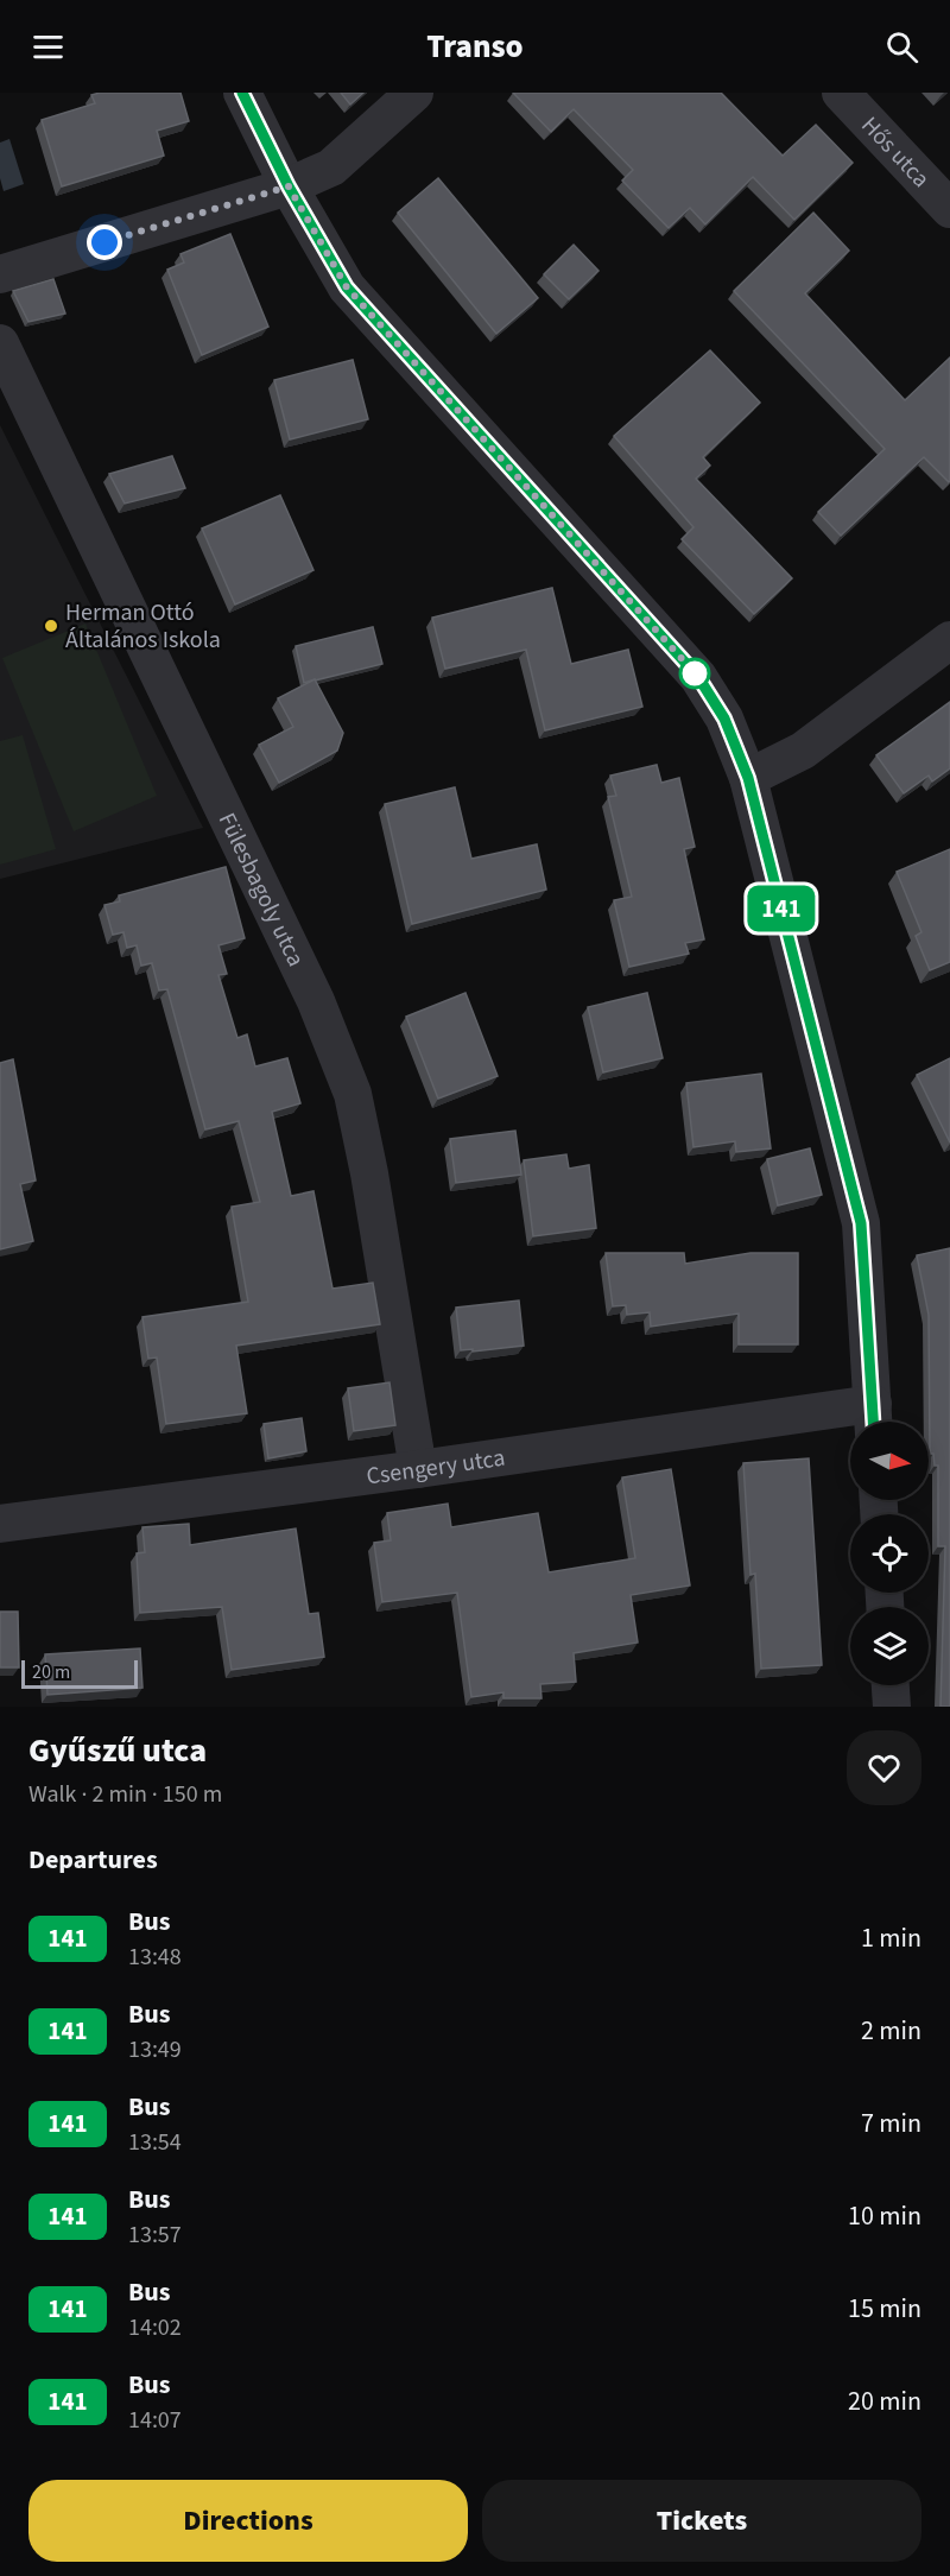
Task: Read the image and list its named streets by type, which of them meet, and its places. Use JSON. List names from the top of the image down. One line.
{"streets":{"street":["Hős utca","Fülesbagoly utca","Csengery utca"]},"crossings":[["Fülesbagoly utca","Csengery utca"]],"places":["Herman Ottó Általános Iskola"],"lines":["bus line 141"],"scale_bar":"20 m","north":"right","page":{"header":"Transo","on_map":"141","scale":"20 m","heading":[["Gyűszű utca","Walk · 2 min · 150 m"],"Departures"],"list":[{"mark":"141","name":"Bus","note":"13:48","value":"1 min"},{"mark":"141","name":"Bus","note":"13:49","value":"2 min"},{"mark":"141","name":"Bus","note":"13:54","value":"7 min"},{"mark":"141","name":"Bus","note":"13:57","value":"10 min"},{"mark":"141","name":"Bus","note":"14:02","value":"15 min"},{"mark":"141","name":"Bus","note":"14:07","value":"20 min"}],"buttons":["Directions","Tickets"]}}
